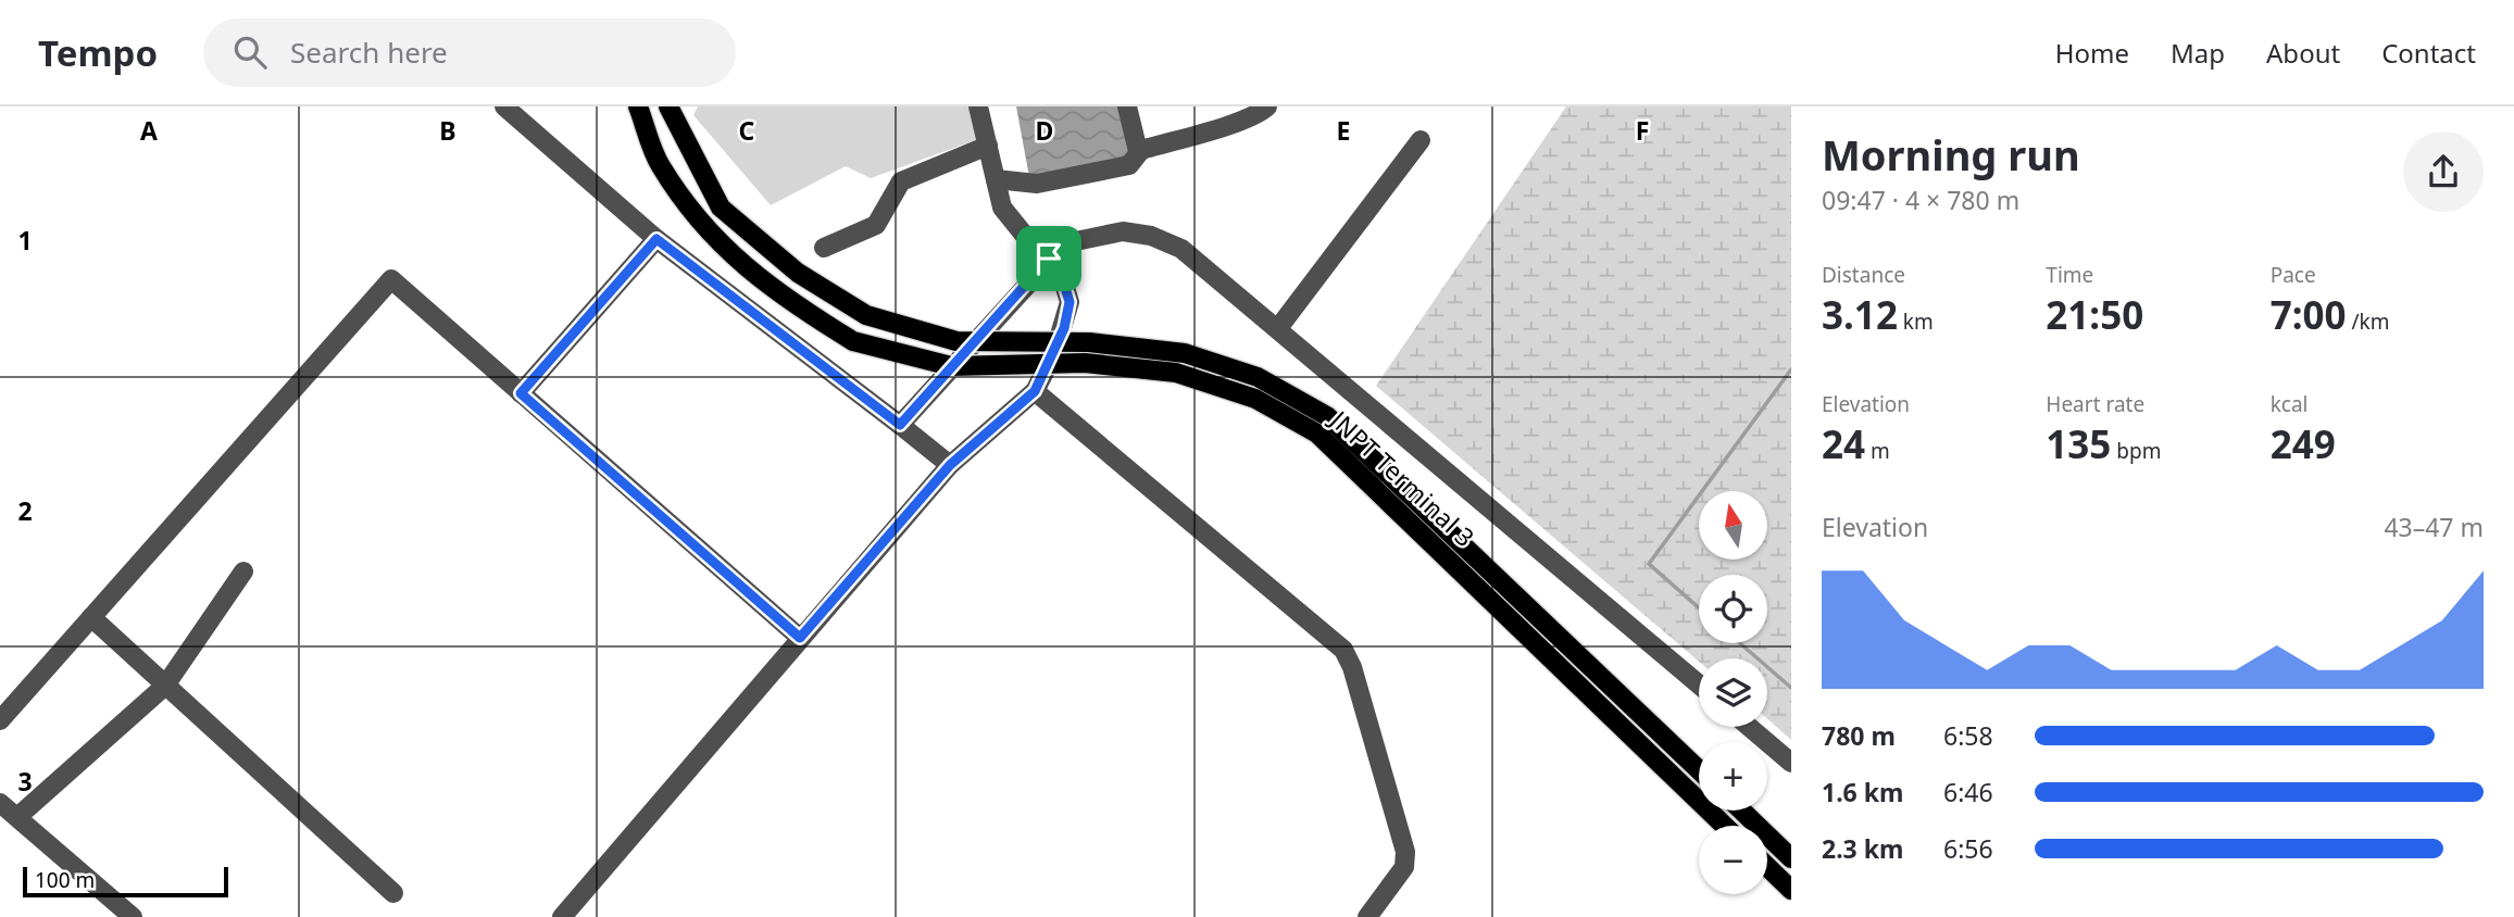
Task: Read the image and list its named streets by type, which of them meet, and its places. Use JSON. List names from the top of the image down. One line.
{"streets":{"main road":["JNPT Terminal 3"]},"scale_bar":"100 m","north":"top","page":{"header":"Tempo","search":"Search here","nav":["Home","Map","About","Contact"],"heading":["Morning run","09:47 · 4 × 780 m"],"stats":[["Distance","3.12 km"],["Time","21:50"],["Pace","7:00 /km"],["Elevation","24 m"],["Heart rate","135 bpm"],["kcal","249"]],"map_buttons":["+","−"],"chart":["Elevation","43–47 m"],"list":[{"name":"780 m","note":"6:58"},{"name":"1.6 km","note":"6:46"},{"name":"2.3 km","note":"6:56"}],"scale":"100 m"},"grid":{"columns":["A","B","C","D","E","F"],"rows":["1","2","3"]}}
